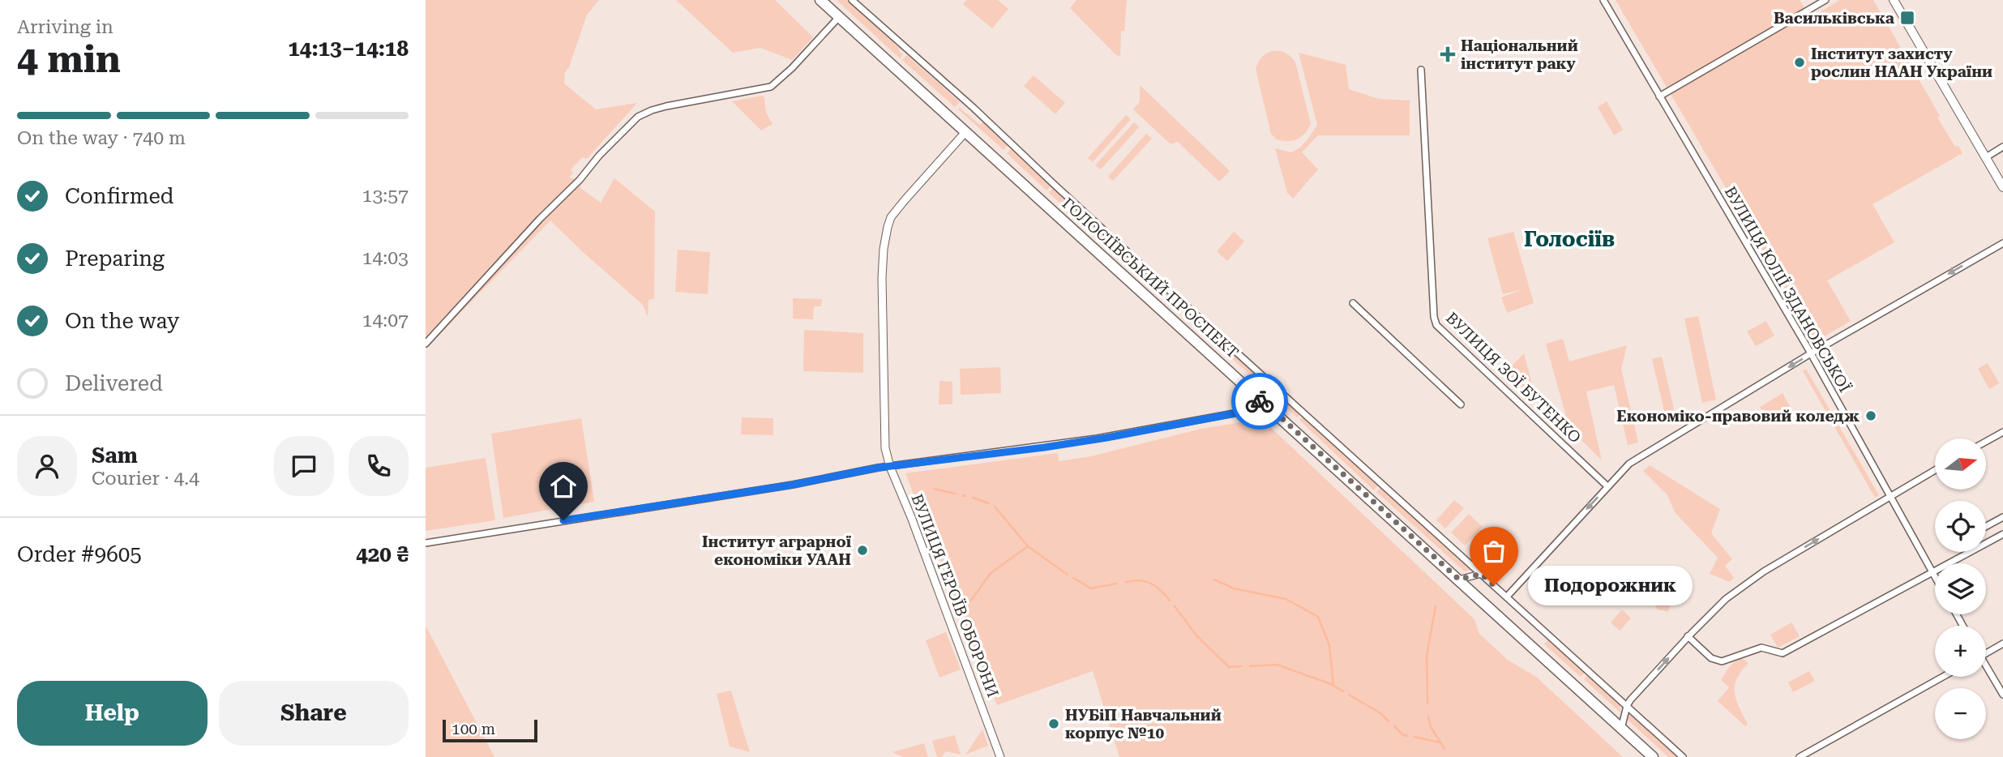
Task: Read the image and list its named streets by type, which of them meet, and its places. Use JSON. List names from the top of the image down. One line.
{"streets":{"highway":["ГОЛОСІЇВСЬКИЙ ПРОСПЕКТ"],"street":["ВУЛИЦЯ ЮЛІЇ ЗДАНОВСЬКОЇ","ВУЛИЦЯ ЗОЇ БУТЕНКО","ВУЛИЦЯ ГЕРОЇВ ОБОРОНИ"]},"crossings":[["ГОЛОСІЇВСЬКИЙ ПРОСПЕКТ","ВУЛИЦЯ ГЕРОЇВ ОБОРОНИ"]],"districts":["Голосіїв"],"places":{"transit":["Васильківська"],"health":["Національний інститут раку"],"other":["Інститут захисту рослин НААН України","Економіко-правовий коледж","Інститут аграрної економіки УААН","Подорожник","НУБіП Навчальний корпус №10"]},"scale_bar":"100 m","north":"right","page":{"heading":["4 min","Arriving in","14:13–14:18"],"panel":["Sam","Courier · 4.4","Order #9605","420 ₴"],"bar":"On the way · 740 m","list":[["Confirmed","13:57"],["Preparing","14:03"],["On the way","14:07"],"Delivered"],"map_buttons":["+","−"],"bubble":"Подорожник","buttons":["Help","Share"],"scale":"100 m"}}
